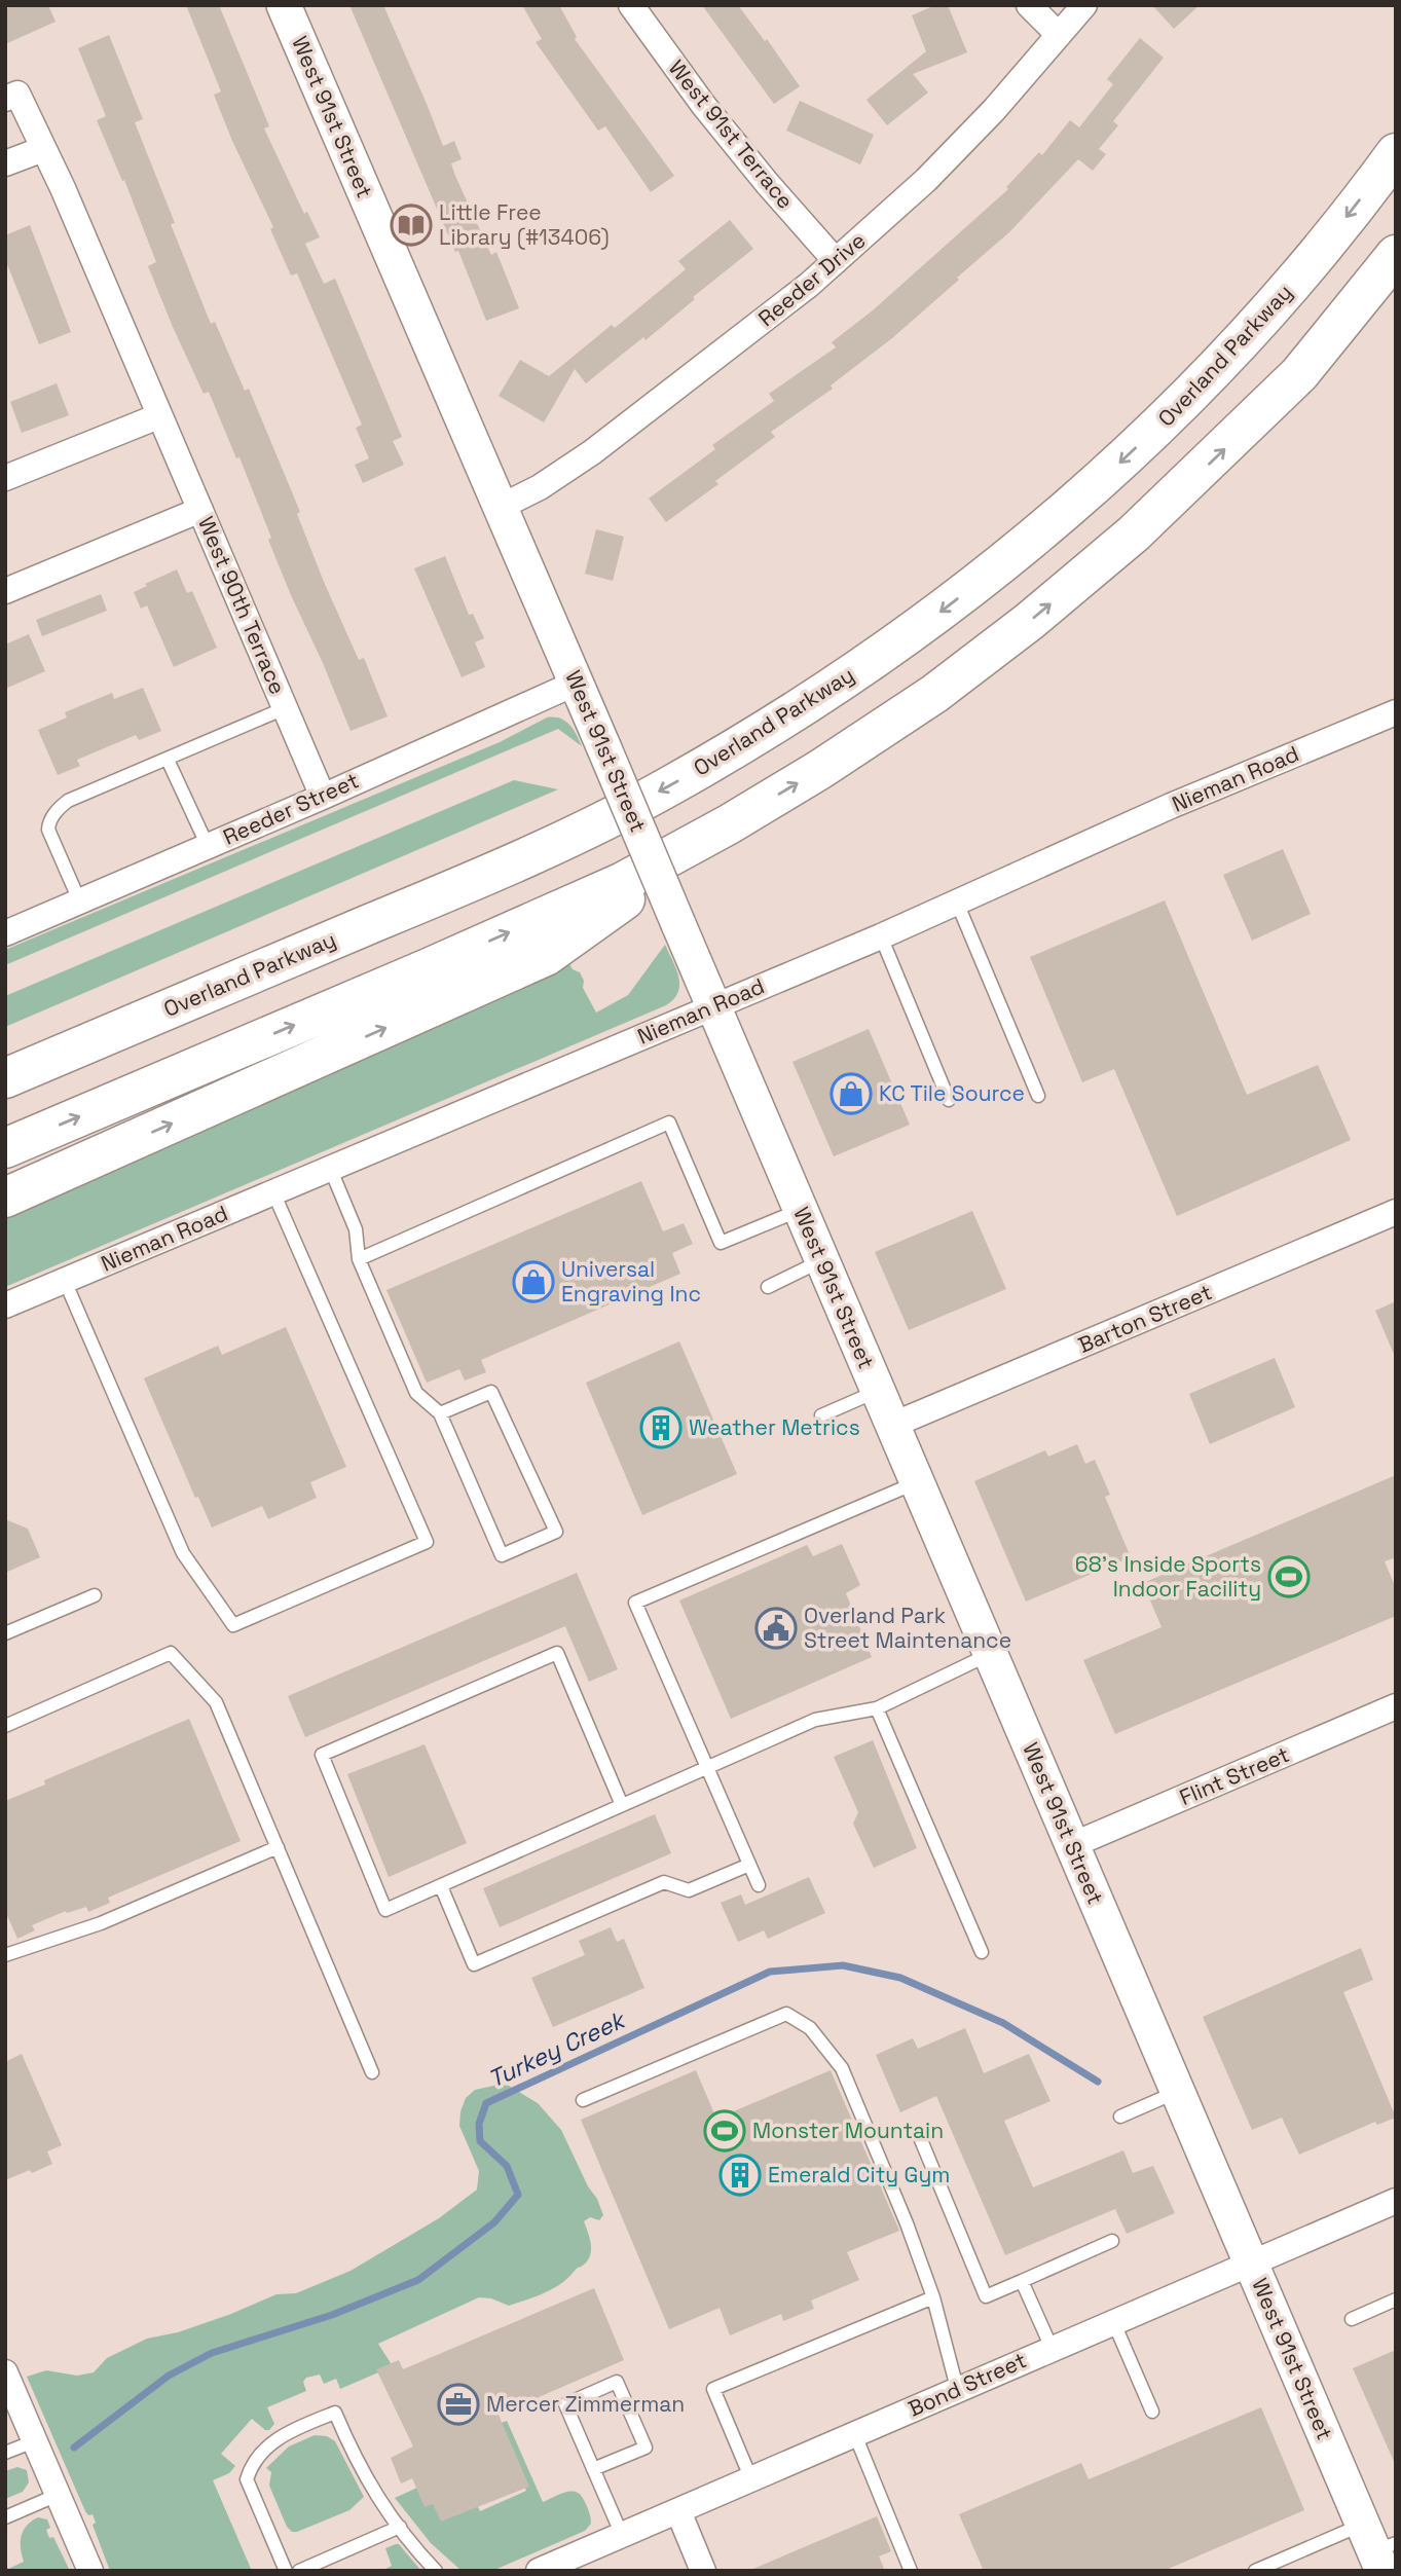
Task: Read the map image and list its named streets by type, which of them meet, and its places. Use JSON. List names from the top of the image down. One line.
{"streets":{"highway":["Overland Parkway"],"street":["West 91st Street","West 91st Terrace","Reeder Drive","West 90th Terrace","Nieman Road","Reeder Street","Barton Street","Flint Street","Bond Street"]},"crossings":[["West 91st Street","Reeder Drive"],["West 91st Street","Nieman Road"],["West 91st Street","Reeder Street"],["West 91st Street","Barton Street"],["West 91st Street","Flint Street"],["West 91st Street","Bond Street"],["West 91st Terrace","Reeder Drive"],["West 90th Terrace","Reeder Street"]],"water":["Turkey Creek"],"places":{"library":["Little Free Library (#13406)"],"shop":["KC Tile Source","Universal Engraving Inc"],"building":["Weather Metrics","Emerald City Gym"],"sports":["68's Inside Sports Indoor Facility","Monster Mountain"],"public building":["Overland Park Street Maintenance"],"office":["Mercer Zimmerman"]}}
